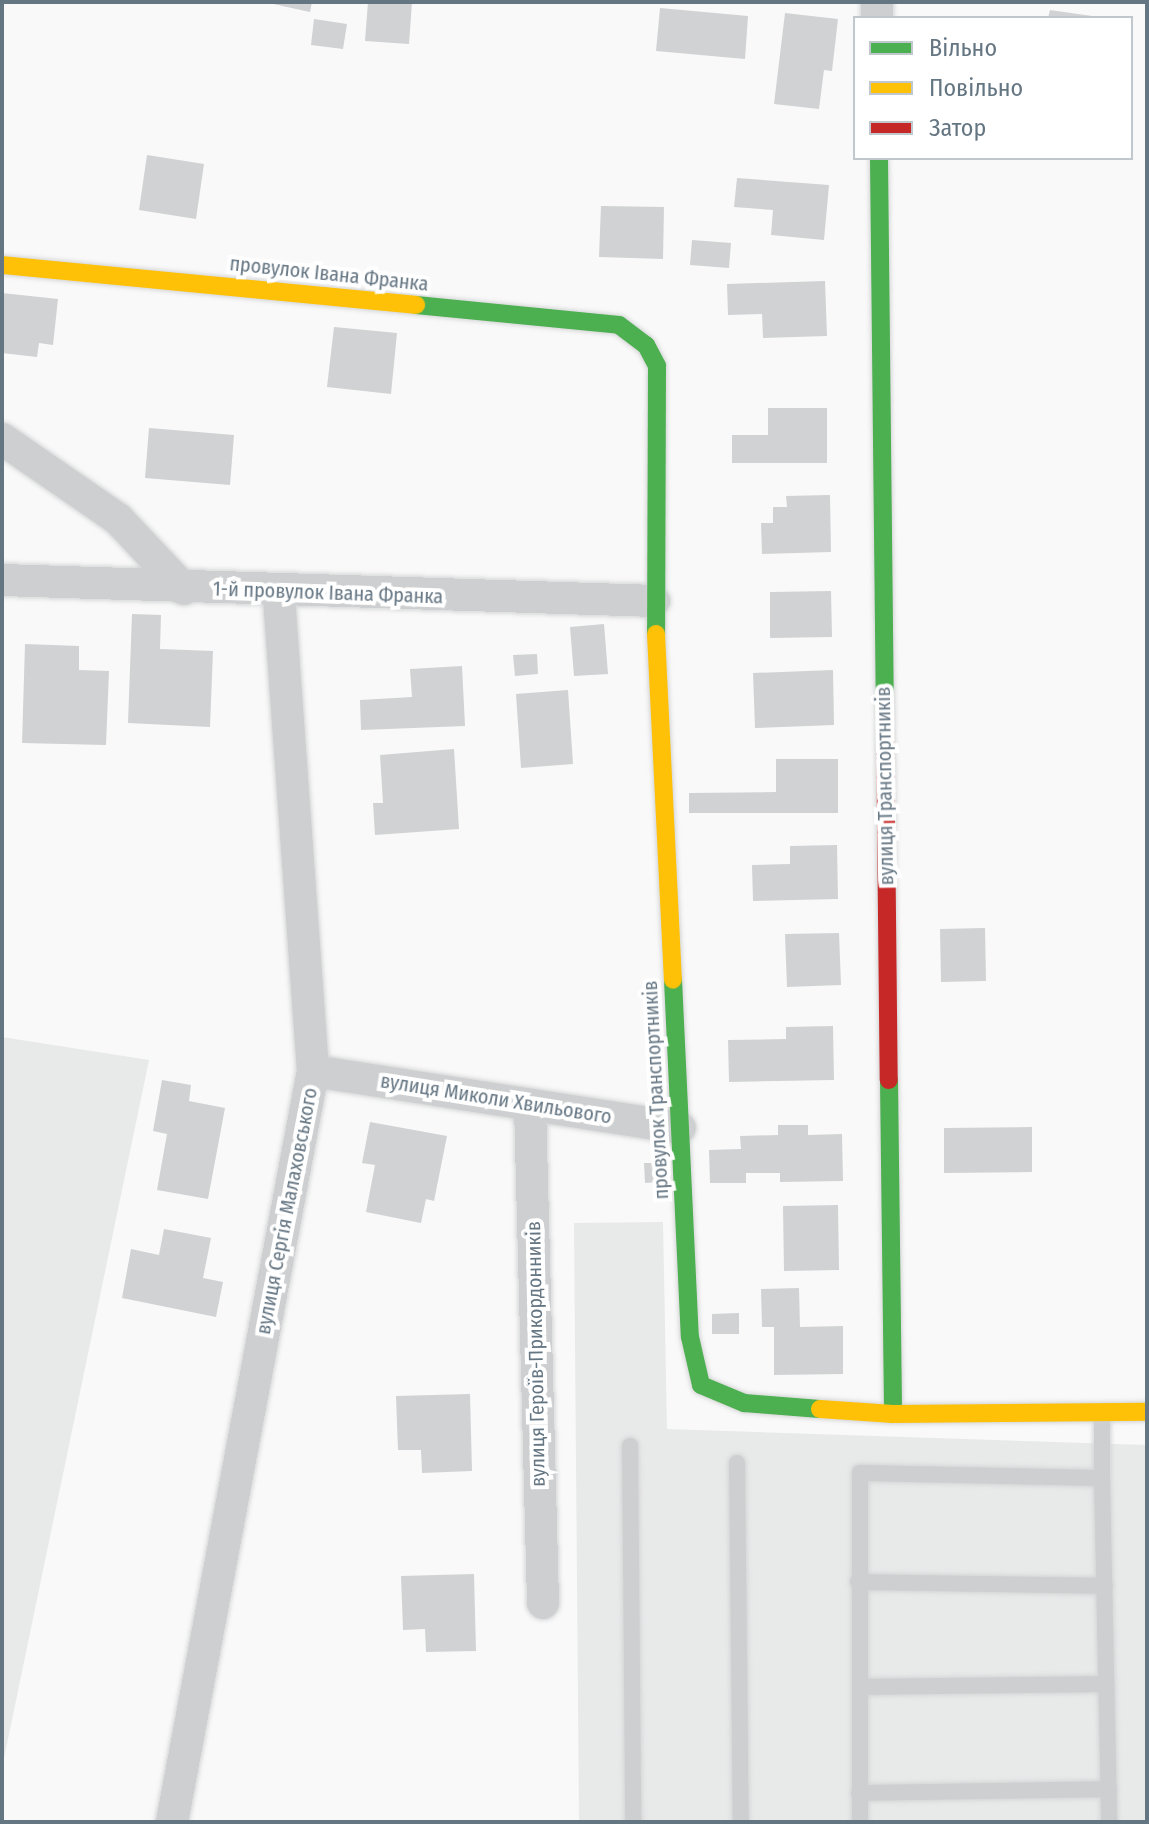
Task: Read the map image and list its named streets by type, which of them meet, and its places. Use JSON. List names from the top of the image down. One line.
{"streets":{"street":["провулок Івана Франка","1-й провулок Івана Франка","вулиця Транспортників","провулок Транспортників","вулиця Миколи Хвильового","вулиця Сергія Малаховського","вулиця Героїв-Прикордонників"]},"crossings":[["провулок Івана Франка","провулок Транспортників"],["1-й провулок Івана Франка","провулок Транспортників"],["1-й провулок Івана Франка","вулиця Сергія Малаховського"],["вулиця Транспортників","провулок Транспортників"],["провулок Транспортників","вулиця Миколи Хвильового"],["вулиця Миколи Хвильового","вулиця Сергія Малаховського"],["вулиця Миколи Хвильового","вулиця Героїв-Прикордонників"]],"legend":["Вільно","Повільно","Затор"]}
